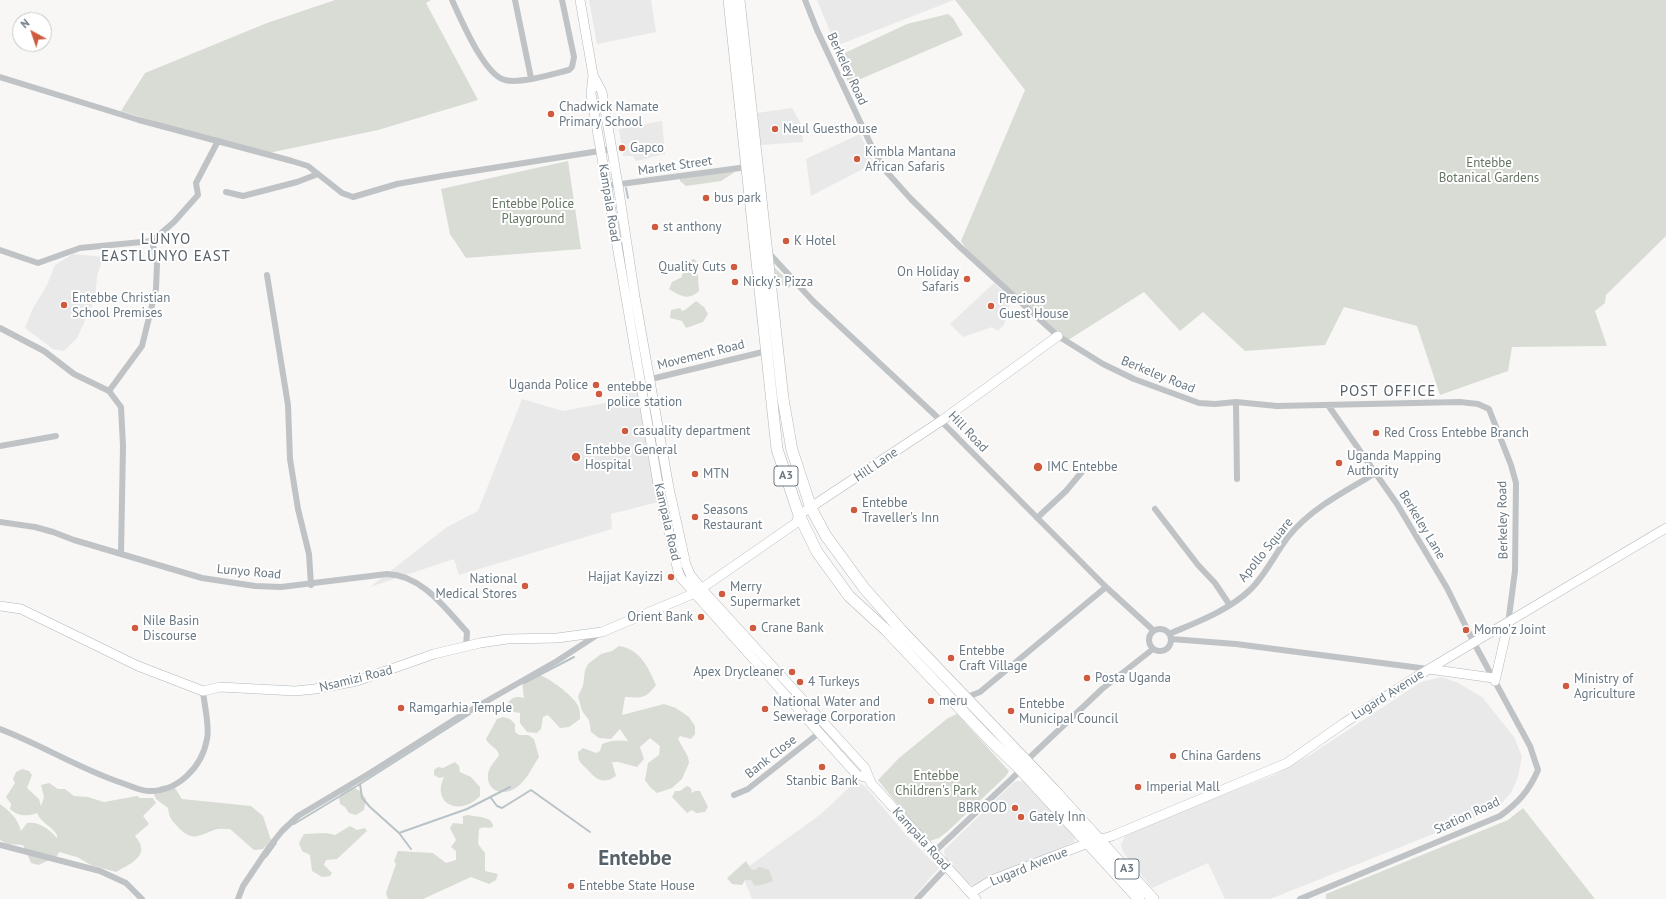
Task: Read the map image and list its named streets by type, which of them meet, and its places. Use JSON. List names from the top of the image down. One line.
{"streets":{"highway":["A3"],"street":["Berkeley Road","Market Street","Kampala Road","Movement Road","Hill Road","Hill Lane","Berkeley Lane","Apollo Square","Lunyo Road","Nsamizi Road","Lugard Avenue","Bank Close","Station Road"]},"crossings":[["Berkeley Road","Hill Lane"],["Berkeley Road","Berkeley Lane"],["Berkeley Road","Lugard Avenue"],["Market Street","Kampala Road"],["Market Street","A3"],["Kampala Road","Movement Road"],["Kampala Road","Hill Lane"],["Kampala Road","Nsamizi Road"],["Kampala Road","Lugard Avenue"],["Kampala Road","Bank Close"],["Movement Road","A3"],["Hill Road","Hill Lane"],["Hill Road","A3"],["Hill Road","Apollo Square"],["Hill Lane","A3"],["Hill Lane","Nsamizi Road"],["A3","Lugard Avenue"],["Berkeley Lane","Apollo Square"],["Berkeley Lane","Lugard Avenue"],["Berkeley Lane","Station Road"],["Lunyo Road","Nsamizi Road"],["Lugard Avenue","Station Road"]],"districts":["LUNYO EASTLUNYO EAST","POST OFFICE","Entebbe"],"parks":["Entebbe Botanical Gardens","Entebbe Police Playground","Entebbe Children's Park"],"places":["Chadwick Namate Primary School","Neul Guesthouse","Gapco","Kimbla Mantana African Safaris","bus park","st anthony","K Hotel","Quality Cuts","On Holiday Safaris","Nicky's Pizza","Entebbe Christian School Premises","Precious Guest House","Uganda Police","entebbe police station","casuality department","Red Cross Entebbe Branch","Entebbe General Hospital","Uganda Mapping Authority","IMC Entebbe","MTN","Entebbe Traveller's Inn","Seasons Restaurant","Hajjat Kayizzi","National Medical Stores","Merry Supermarket","Orient Bank","Nile Basin Discourse","Crane Bank","Momo'z Joint","Entebbe Craft Village","Apex Drycleaner","Posta Uganda","4 Turkeys","Ministry of Agriculture","meru","Ramgarhia Temple","National Water and Sewerage Corporation","Entebbe Municipal Council","China Gardens","Stanbic Bank","Imperial Mall","BBROOD","Gately Inn","Entebbe State House"],"north":"top left"}
